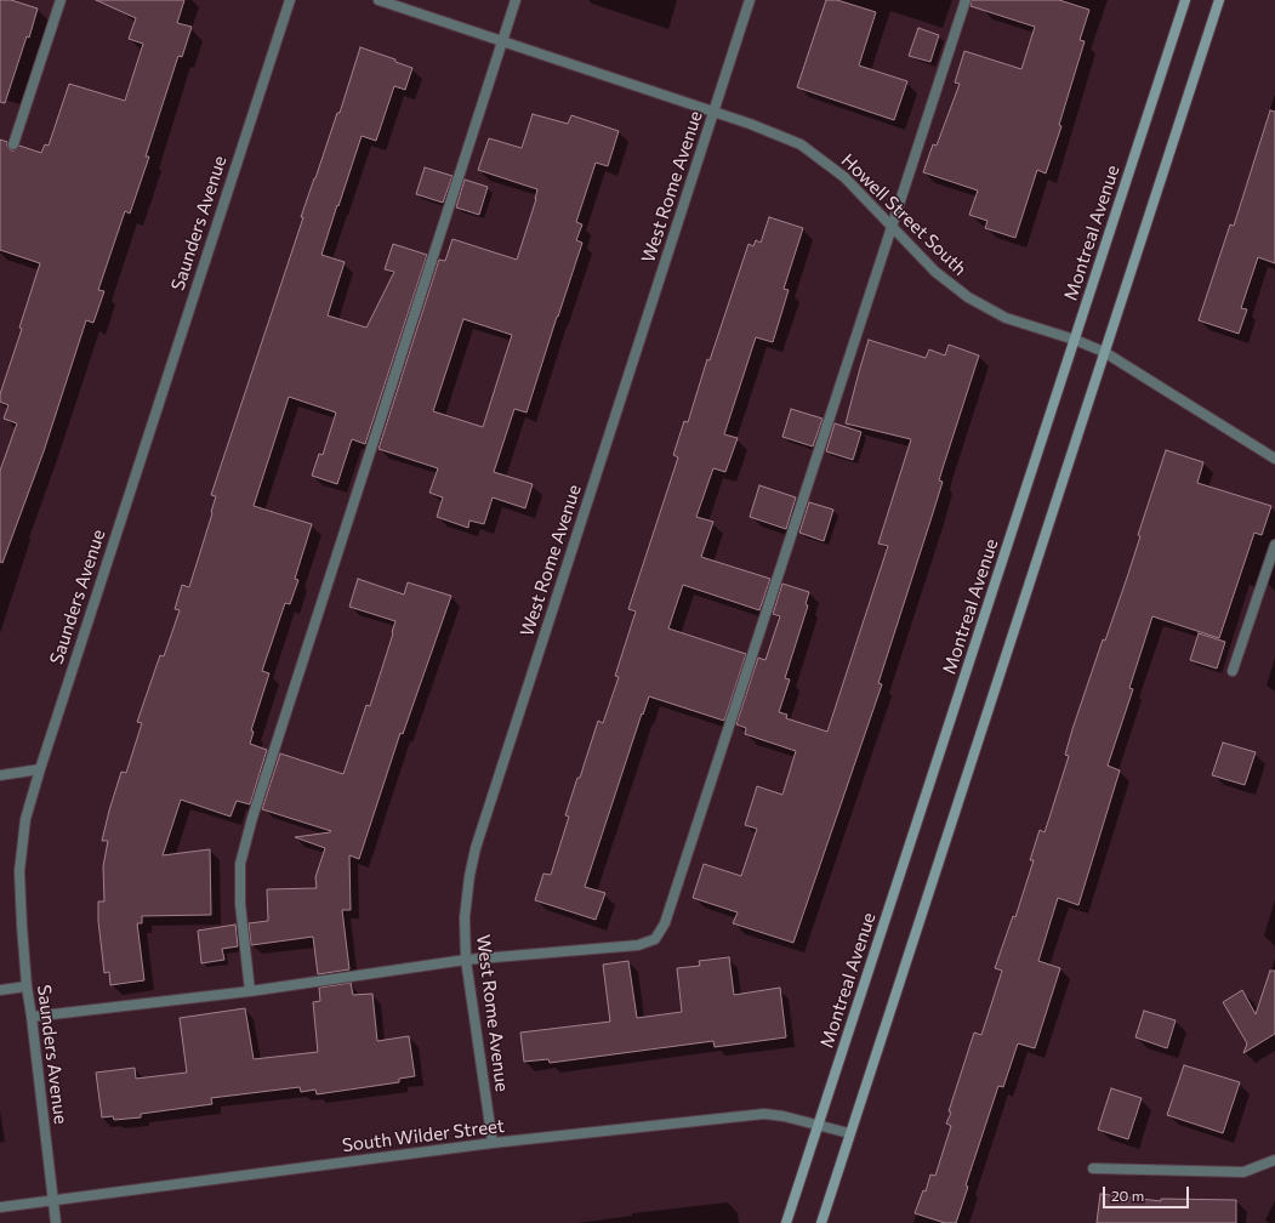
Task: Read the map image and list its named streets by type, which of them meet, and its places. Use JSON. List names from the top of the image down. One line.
{"streets":{"street":["West Rome Avenue","Howell Street South","Saunders Avenue","Montreal Avenue","South Wilder Street"]},"crossings":[["West Rome Avenue","Howell Street South"],["West Rome Avenue","South Wilder Street"],["Howell Street South","Montreal Avenue"],["Saunders Avenue","South Wilder Street"],["Montreal Avenue","South Wilder Street"]],"scale_bar":"20 m"}
